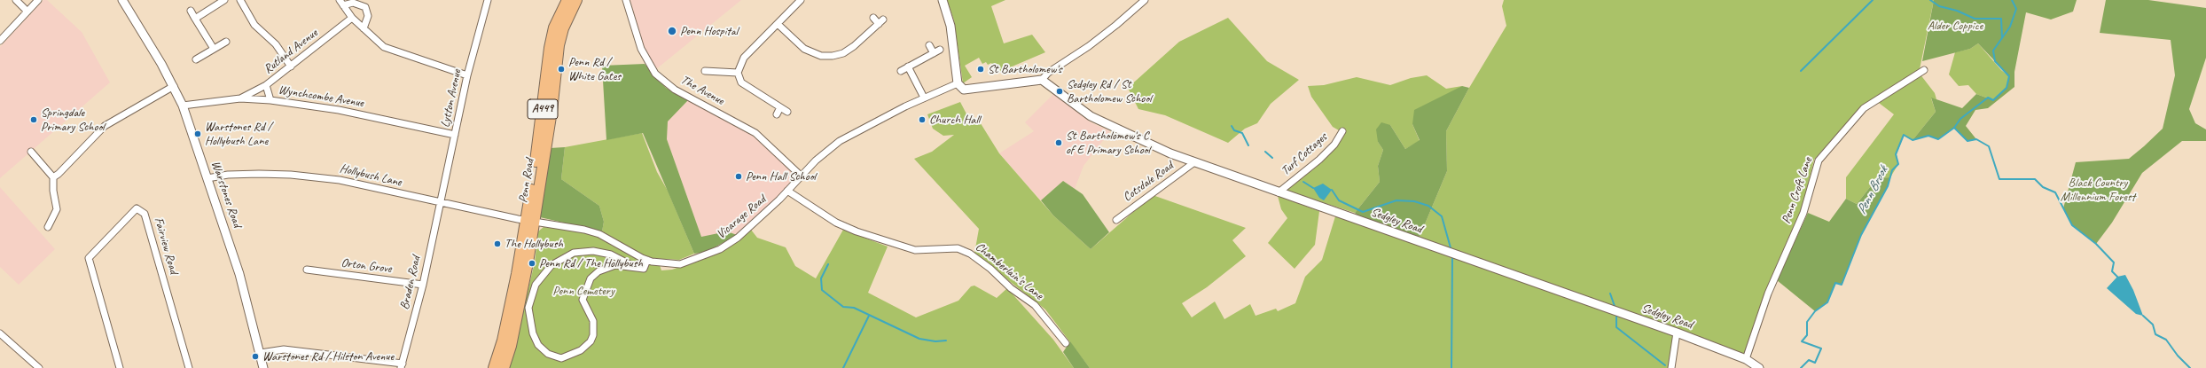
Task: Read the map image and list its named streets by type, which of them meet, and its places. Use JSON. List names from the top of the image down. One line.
{"streets":{"highway":["A449","Penn Road"],"street":["Rutland Avenue","The Avenue","Wynchcombe Avenue","Lytton Avenue","Turf Cottages","Hollybush Lane","Cotsdale Road","Penn Croft Lane","Warstones Road","Vicarage Road","Sedgley Road","Fairview Road","Orton Grove","Chamberlain's Lane","Braden Road"]},"crossings":[["Rutland Avenue","Wynchcombe Avenue"],["The Avenue","Vicarage Road"],["Wynchcombe Avenue","Lytton Avenue"],["Wynchcombe Avenue","Warstones Road"],["Lytton Avenue","Hollybush Lane"],["Lytton Avenue","Braden Road"],["Turf Cottages","Sedgley Road"],["Hollybush Lane","Penn Road"],["Hollybush Lane","Warstones Road"],["Hollybush Lane","Vicarage Road"],["Hollybush Lane","Braden Road"],["Penn Road","Vicarage Road"],["Cotsdale Road","Sedgley Road"],["Penn Croft Lane","Sedgley Road"],["Vicarage Road","Chamberlain's Lane"],["Orton Grove","Braden Road"]],"water":["Penn Brook"],"parks":["Alder Coppice","Black Country Millennium Forest","Penn Cemetery"],"places":["Penn Hospital","Penn Rd / White Gates","St Bartholomew's","Sedgley Rd / St Bartholomew School","Springdale Primary School","Church Hall","Warstones Rd / Hollybush Lane","St Bartholomew's C of E Primary School","Penn Hall School","The Hollybush","Penn Rd / The Hollybush","Warstones Rd / Hilston Avenue"]}
